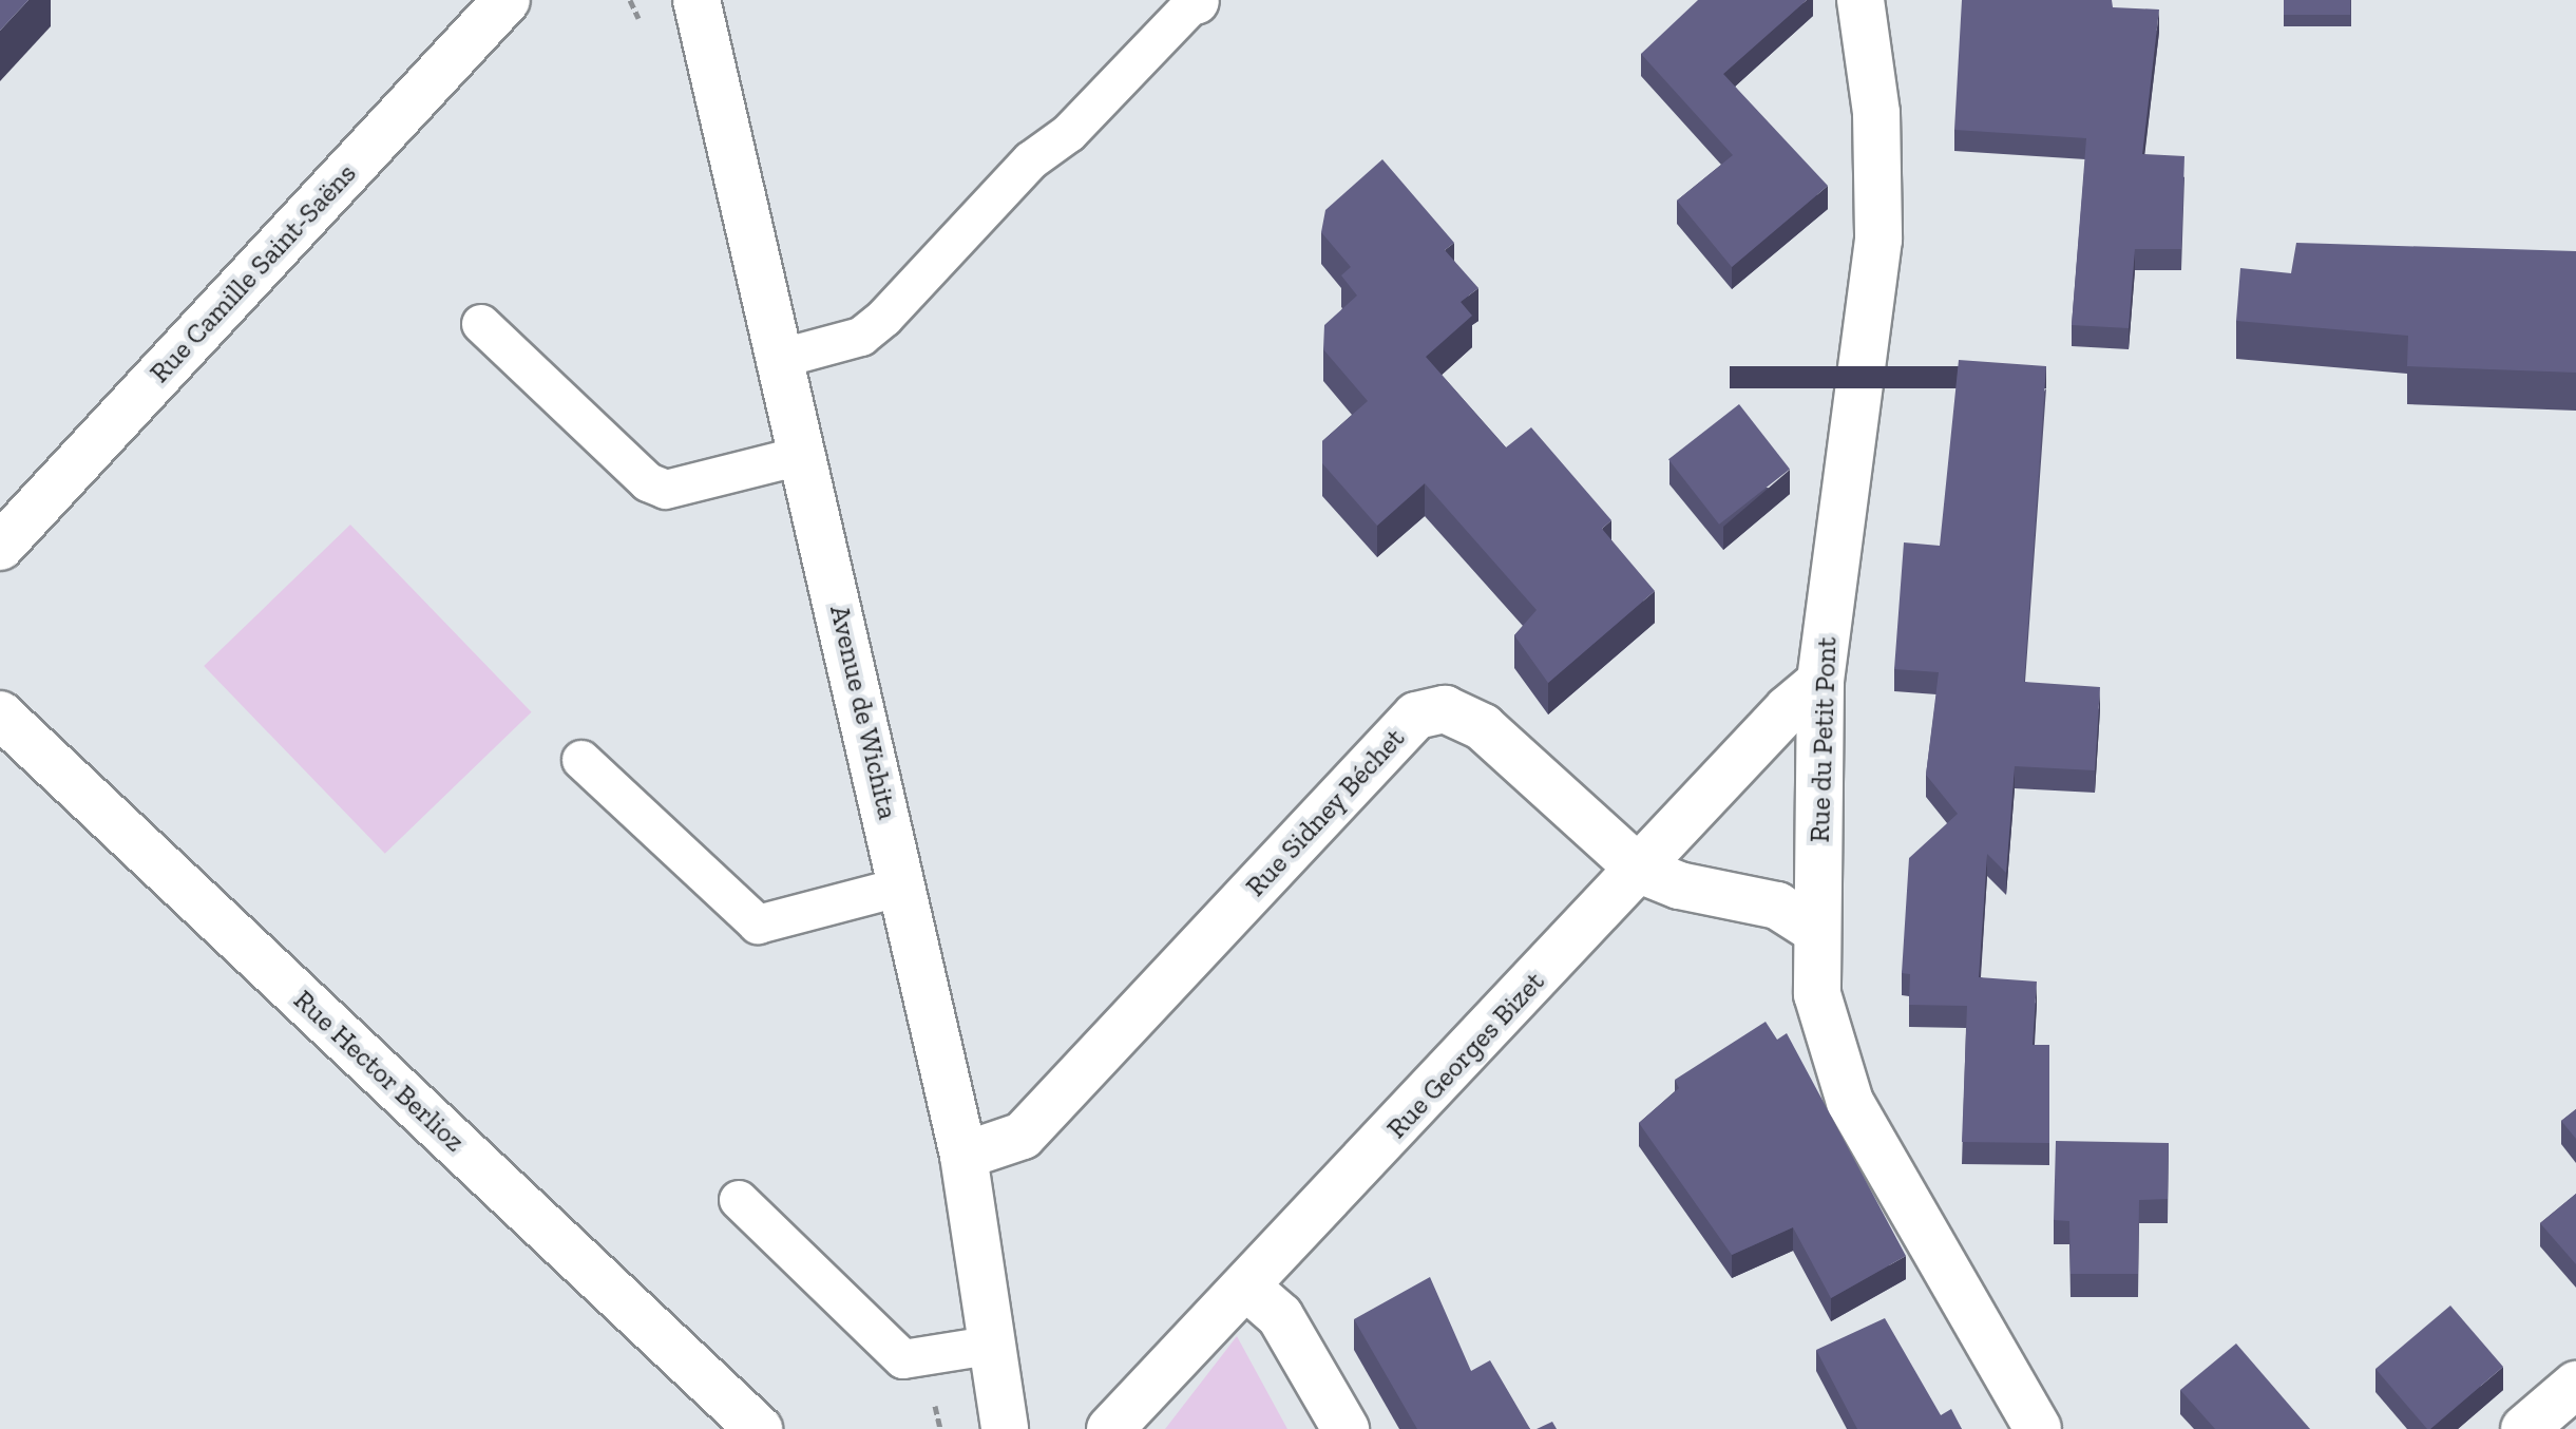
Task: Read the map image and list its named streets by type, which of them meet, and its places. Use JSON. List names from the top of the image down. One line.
{"streets":{"street":["Rue Camille Saint-Saëns","Avenue de Wichita","Rue du Petit Pont","Rue Sidney Béchet","Rue Georges Bizet","Rue Hector Berlioz"]},"crossings":[["Avenue de Wichita","Rue Sidney Béchet"],["Rue du Petit Pont","Rue Sidney Béchet"],["Rue du Petit Pont","Rue Georges Bizet"],["Rue Sidney Béchet","Rue Georges Bizet"]]}
